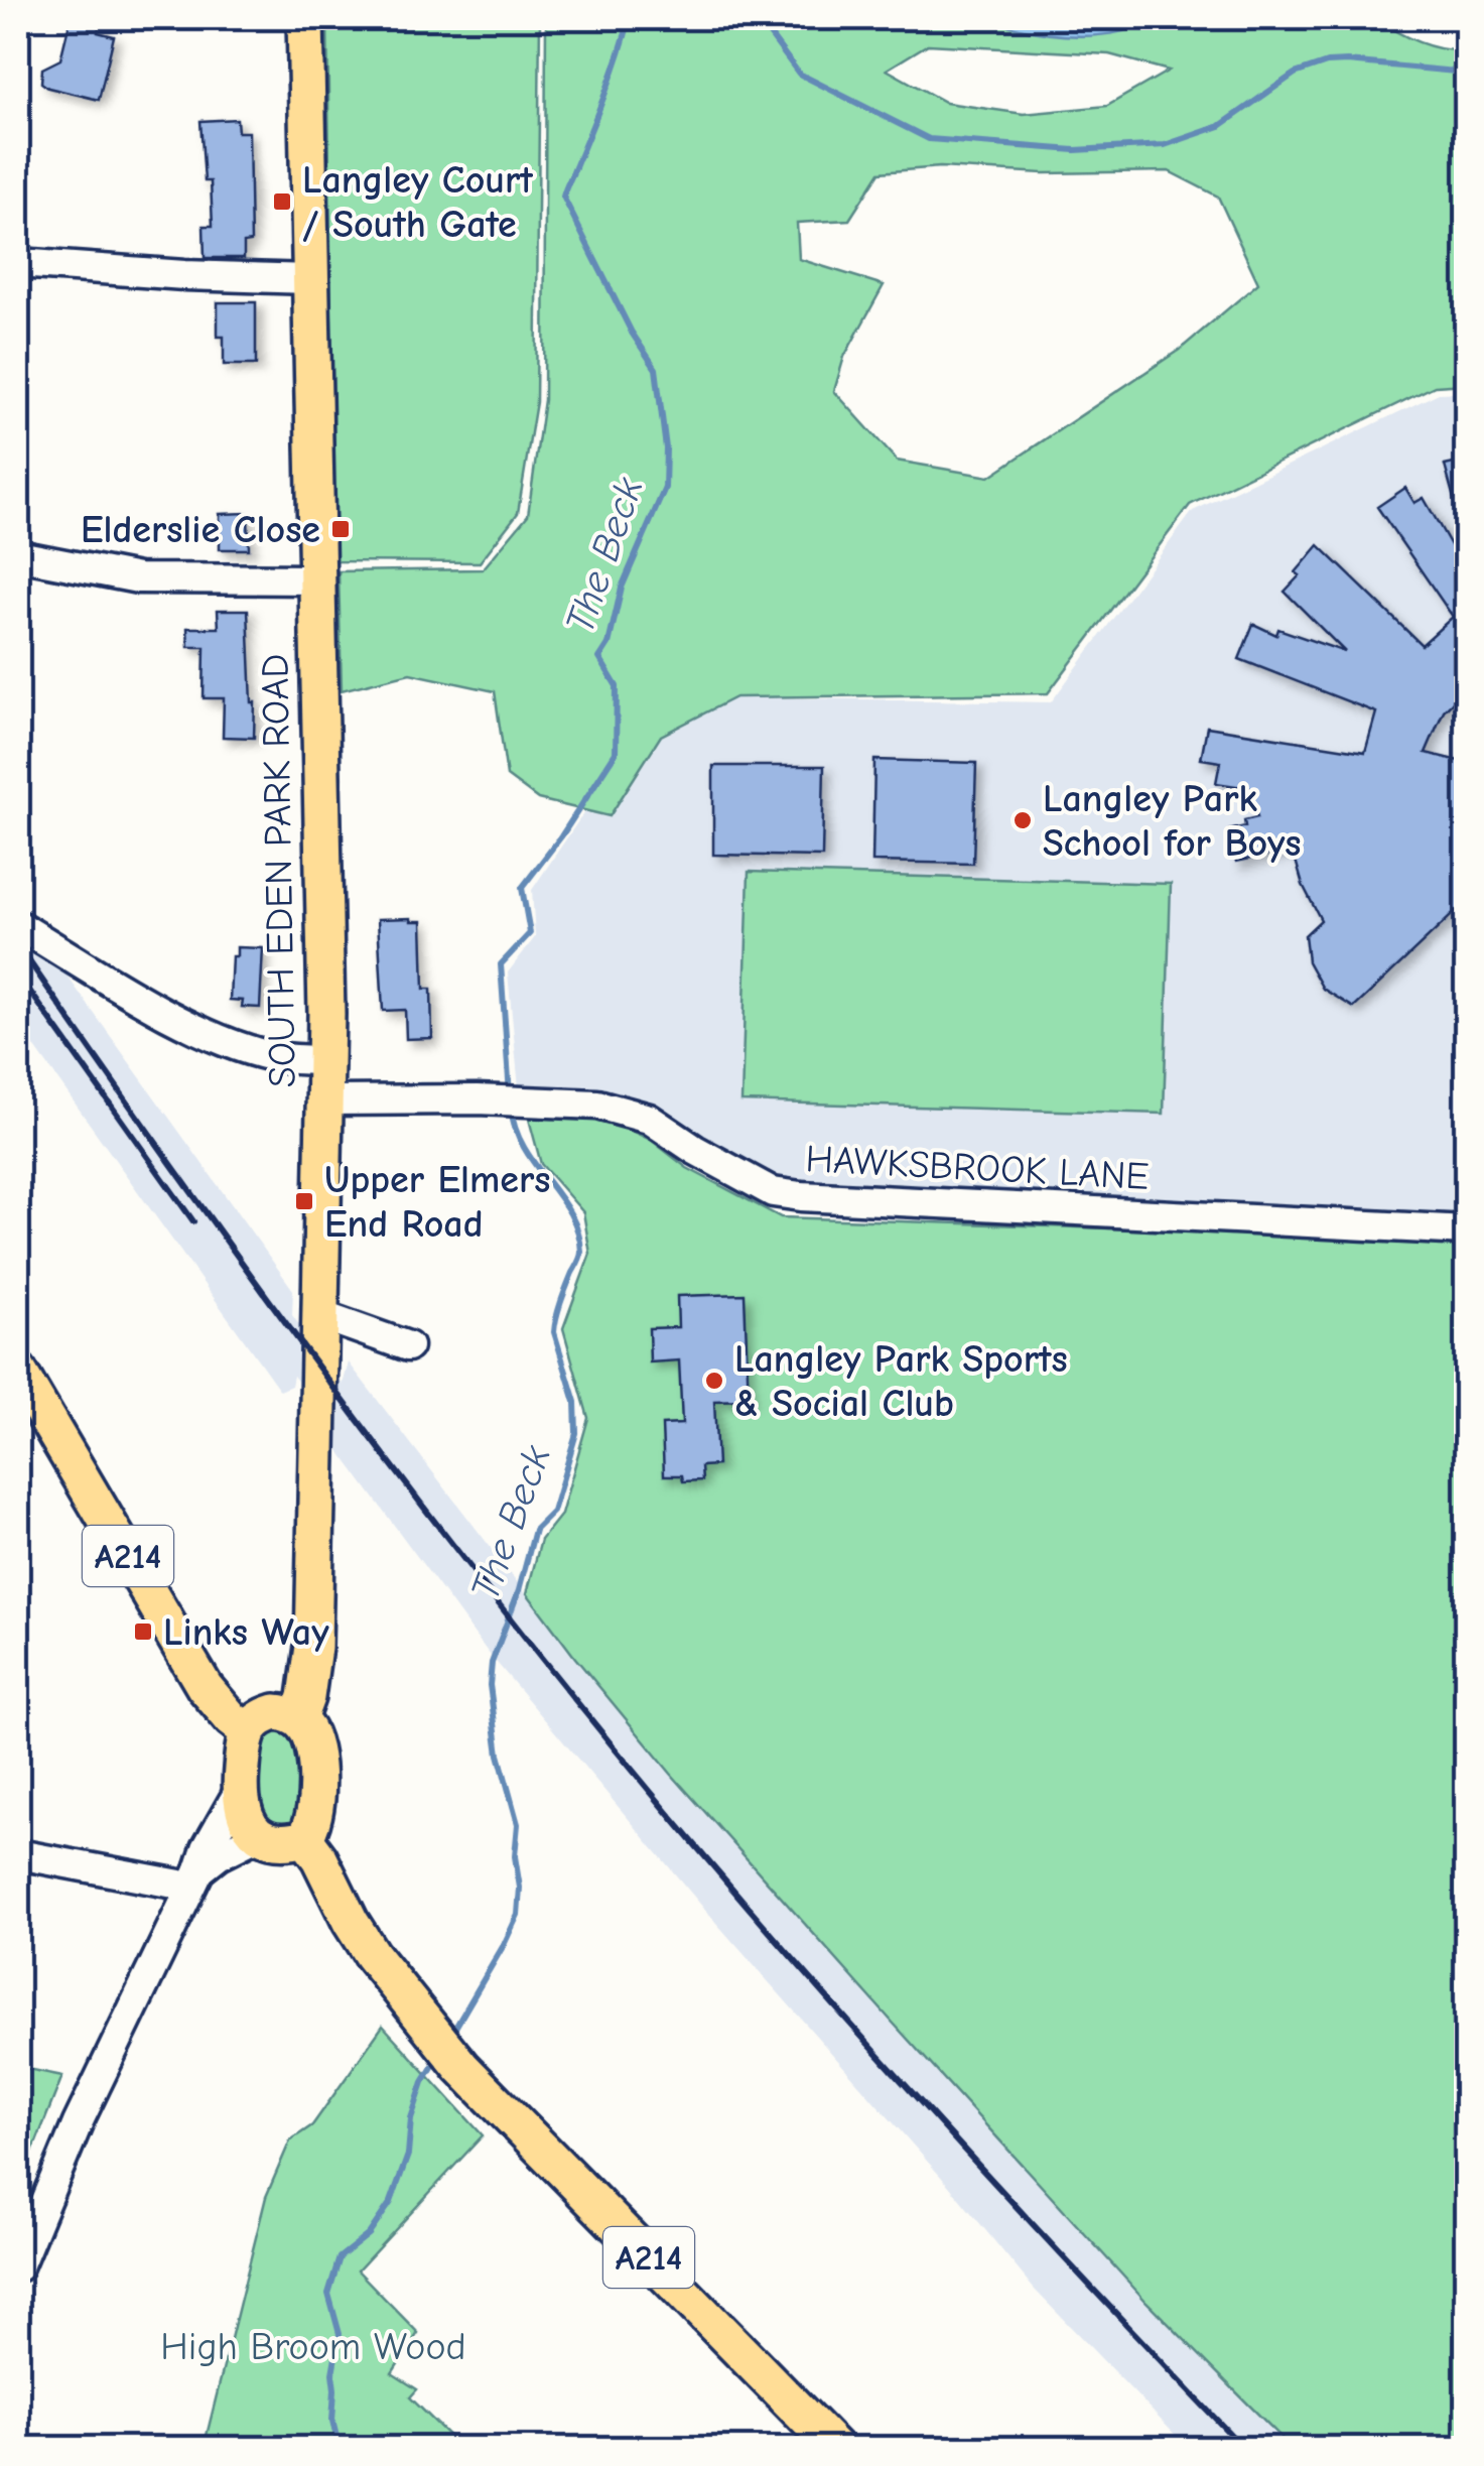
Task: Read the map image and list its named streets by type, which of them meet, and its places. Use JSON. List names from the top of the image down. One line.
{"streets":{"main road":["SOUTH EDEN PARK ROAD","A214"],"street":["HAWKSBROOK LANE"]},"crossings":[["SOUTH EDEN PARK ROAD","HAWKSBROOK LANE"],["SOUTH EDEN PARK ROAD","A214"]],"water":["The Beck"],"parks":["High Broom Wood"],"places":{"transit":["Langley Court / South Gate","Elderslie Close","Upper Elmers End Road","Links Way"],"other":["Langley Park School for Boys","Langley Park Sports & Social Club"]}}
